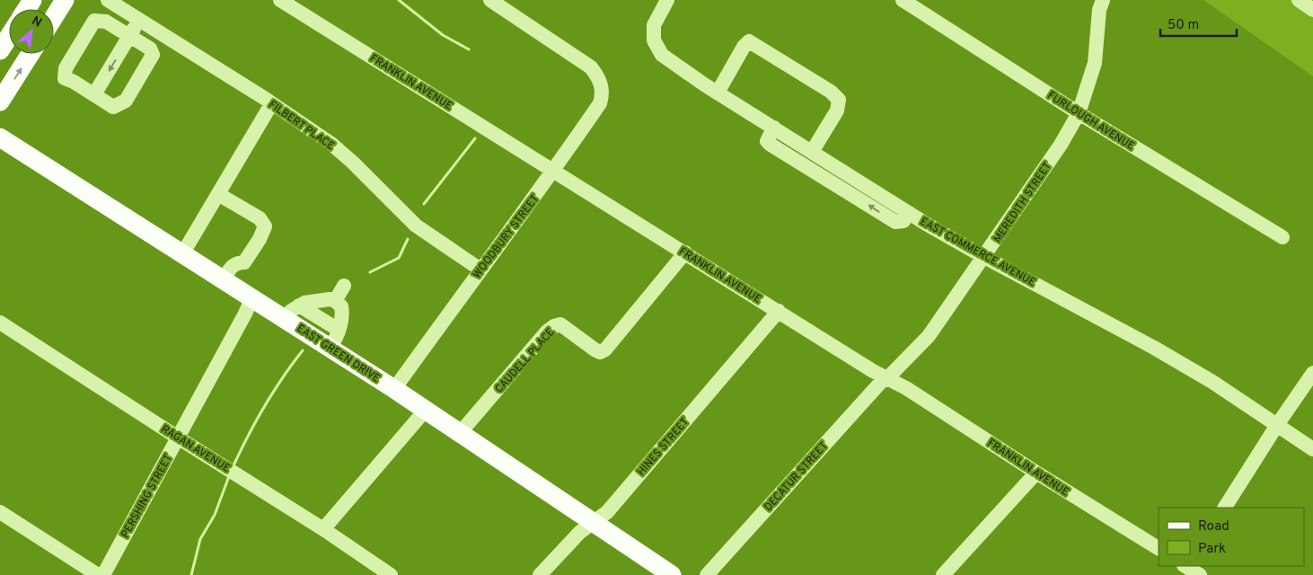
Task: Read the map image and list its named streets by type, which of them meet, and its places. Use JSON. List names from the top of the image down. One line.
{"streets":{"main road":["EAST GREEN DRIVE"],"street":["FRANKLIN AVENUE","FURLOUGH AVENUE","FILBERT PLACE","MEREDITH STREET","WOODBURY STREET","EAST COMMERCE AVENUE","CAUDELL PLACE","HINES STREET","RAGAN AVENUE","DECATUR STREET","PERSHING STREET"]},"crossings":[["FRANKLIN AVENUE","MEREDITH STREET"],["FRANKLIN AVENUE","WOODBURY STREET"],["FRANKLIN AVENUE","CAUDELL PLACE"],["FRANKLIN AVENUE","HINES STREET"],["FRANKLIN AVENUE","DECATUR STREET"],["FURLOUGH AVENUE","MEREDITH STREET"],["FILBERT PLACE","WOODBURY STREET"],["MEREDITH STREET","EAST COMMERCE AVENUE"],["MEREDITH STREET","DECATUR STREET"],["WOODBURY STREET","EAST GREEN DRIVE"],["EAST GREEN DRIVE","CAUDELL PLACE"],["EAST GREEN DRIVE","HINES STREET"],["EAST GREEN DRIVE","PERSHING STREET"],["RAGAN AVENUE","PERSHING STREET"]],"legend":["Road","Park"],"scale_bar":"50 m","north":"top right"}
